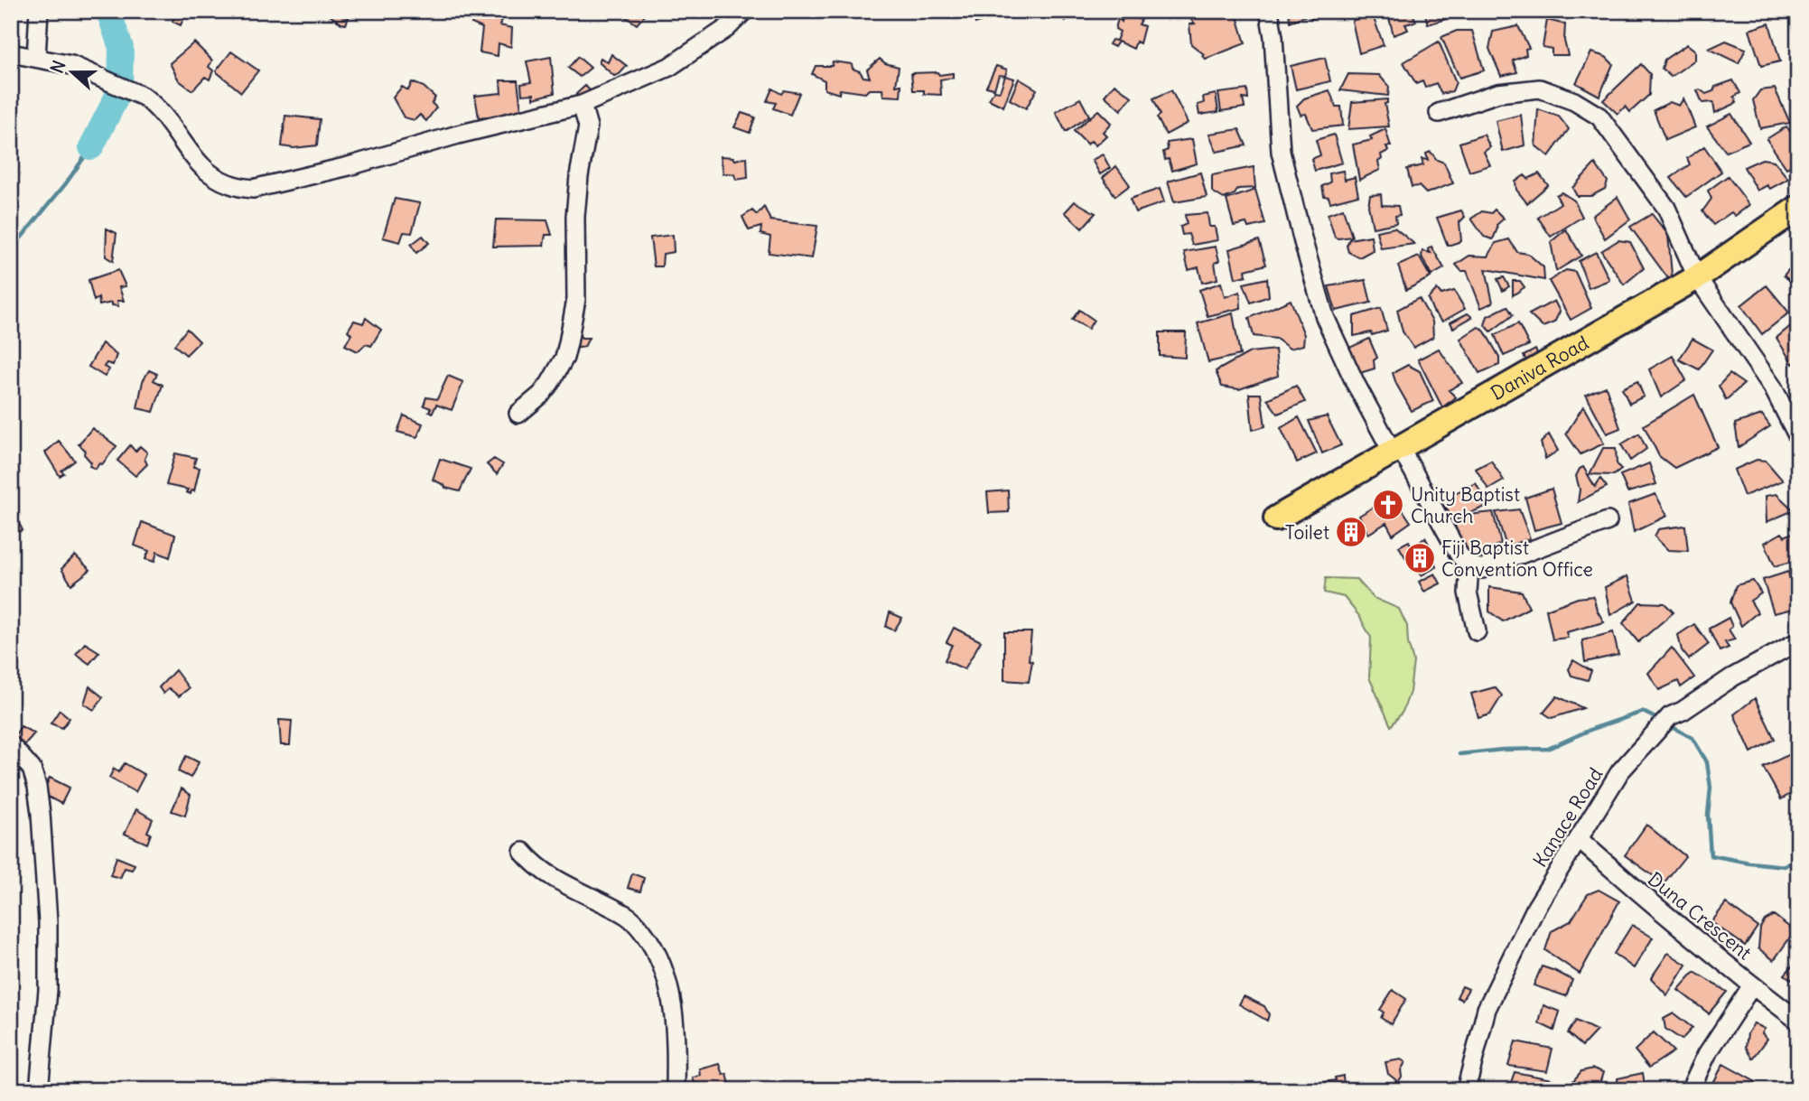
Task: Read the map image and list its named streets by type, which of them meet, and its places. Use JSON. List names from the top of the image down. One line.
{"streets":{"main road":["Daniva Road"],"street":["Kanace Road","Duna Crescent"]},"crossings":[["Kanace Road","Duna Crescent"]],"places":{"church":["Unity Baptist Church"],"building":["Toilet","Fiji Baptist Convention Office"]},"north":"left"}
